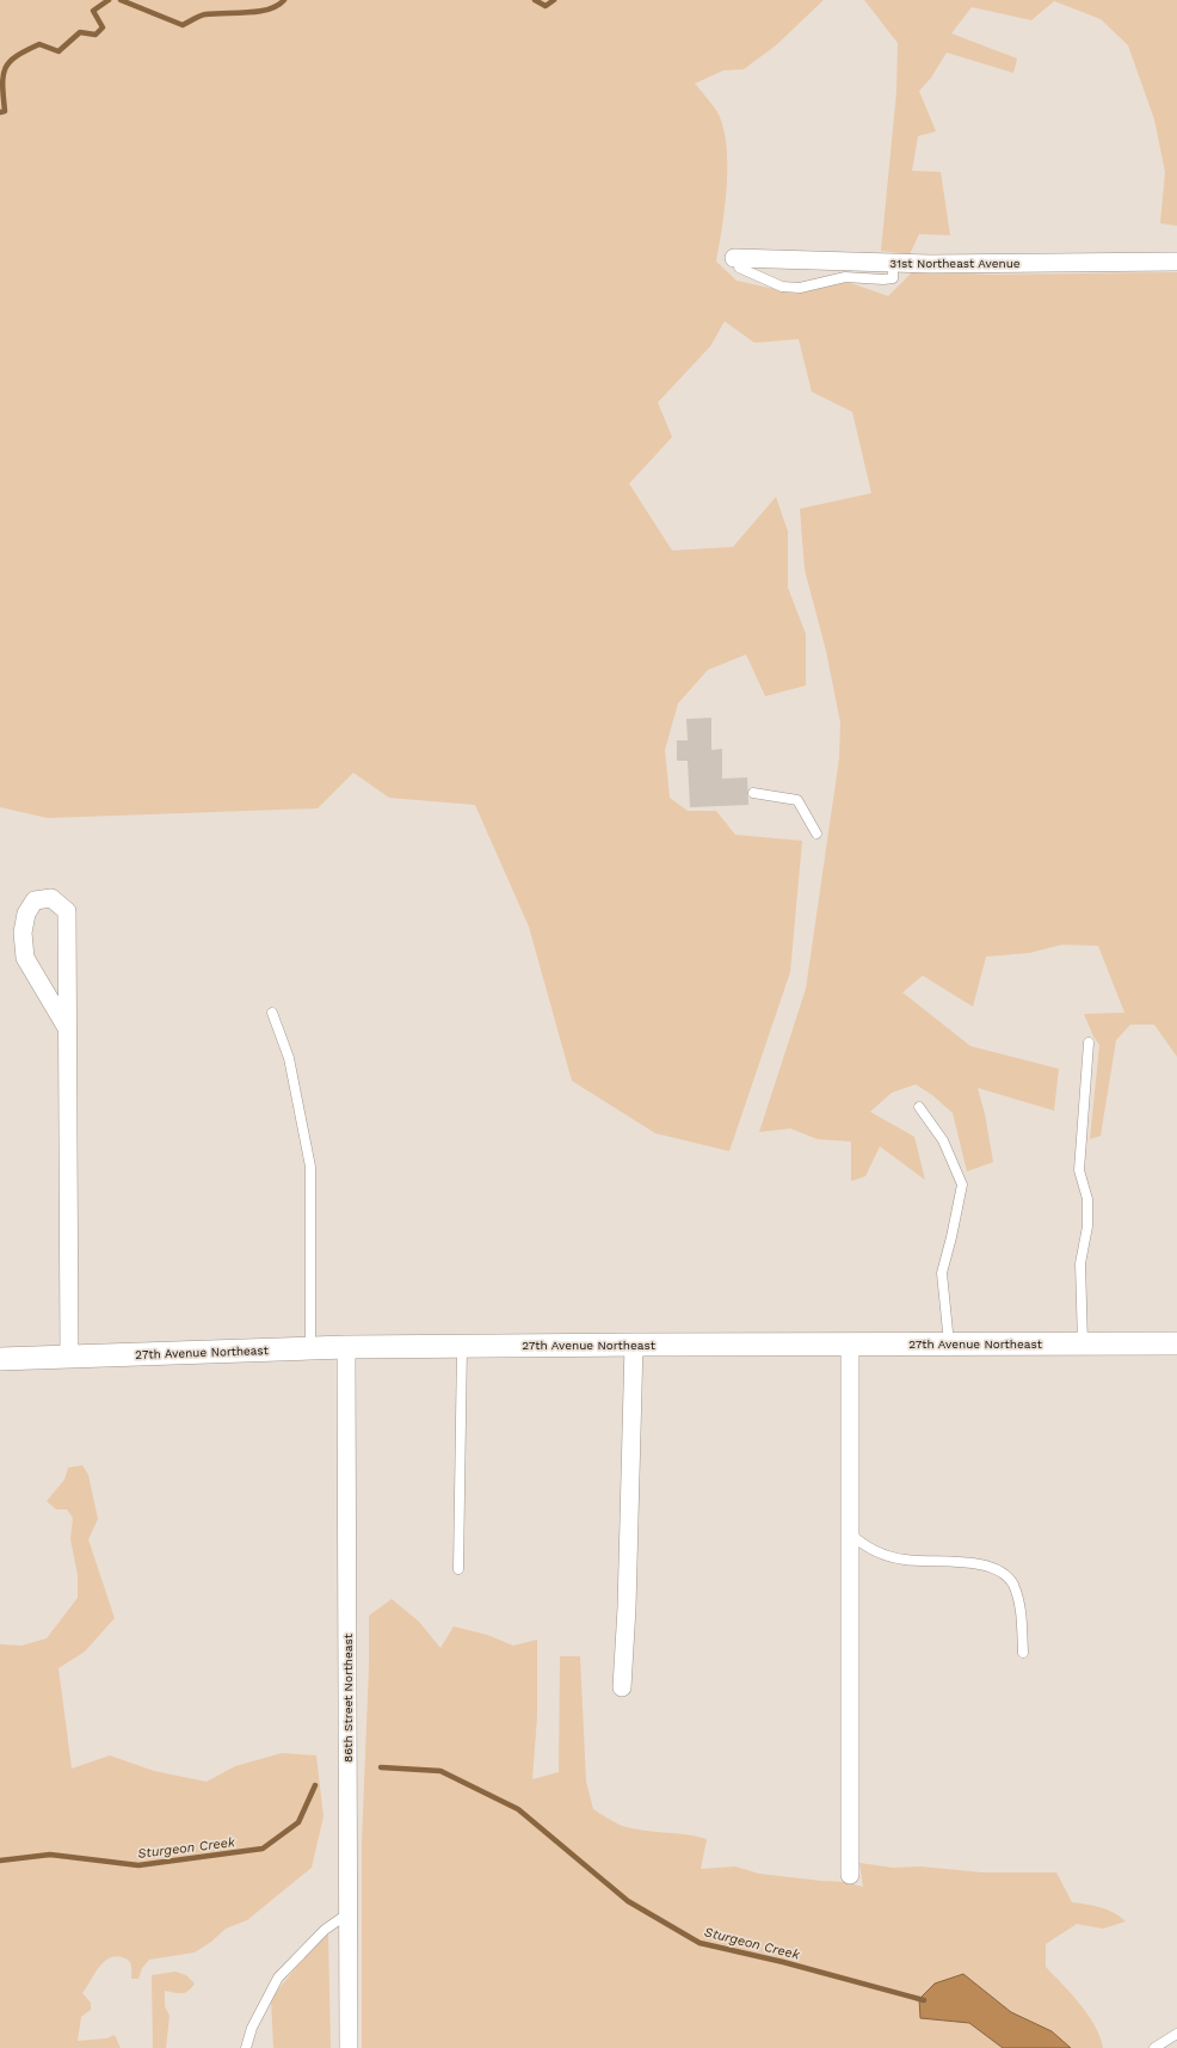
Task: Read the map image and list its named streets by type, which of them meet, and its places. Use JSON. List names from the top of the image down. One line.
{"streets":{"street":["31st Northeast Avenue","27th Avenue Northeast","86th Street Northeast"]},"crossings":[["27th Avenue Northeast","86th Street Northeast"]],"water":["Sturgeon Creek"]}
